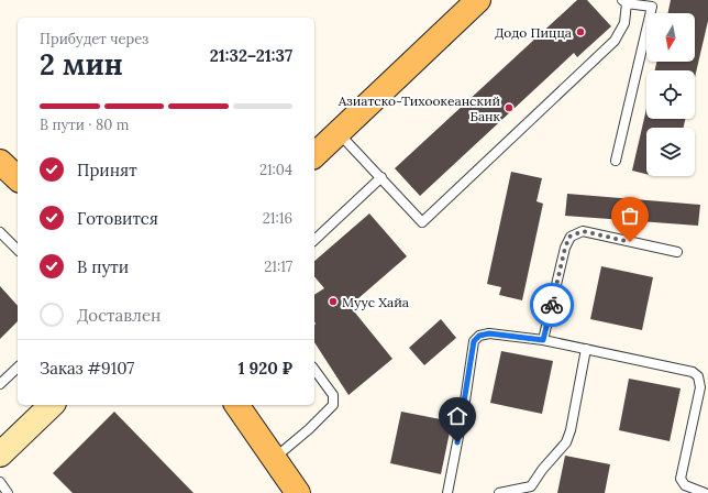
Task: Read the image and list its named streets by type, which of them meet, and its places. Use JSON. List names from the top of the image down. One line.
{"places":["Додо Пицца","Азиатско-Тихоокеанский Банк","Муус Хайа"],"north":"bottom","page":{"heading":["2 мин","Прибудет через","21:32–21:37"],"panel":["Заказ #9107","1 920 ₽"],"bar":"В пути · 80 m","list":[["Принят","21:04"],["Готовится","21:16"],["В пути","21:17"],"Доставлен"]}}
